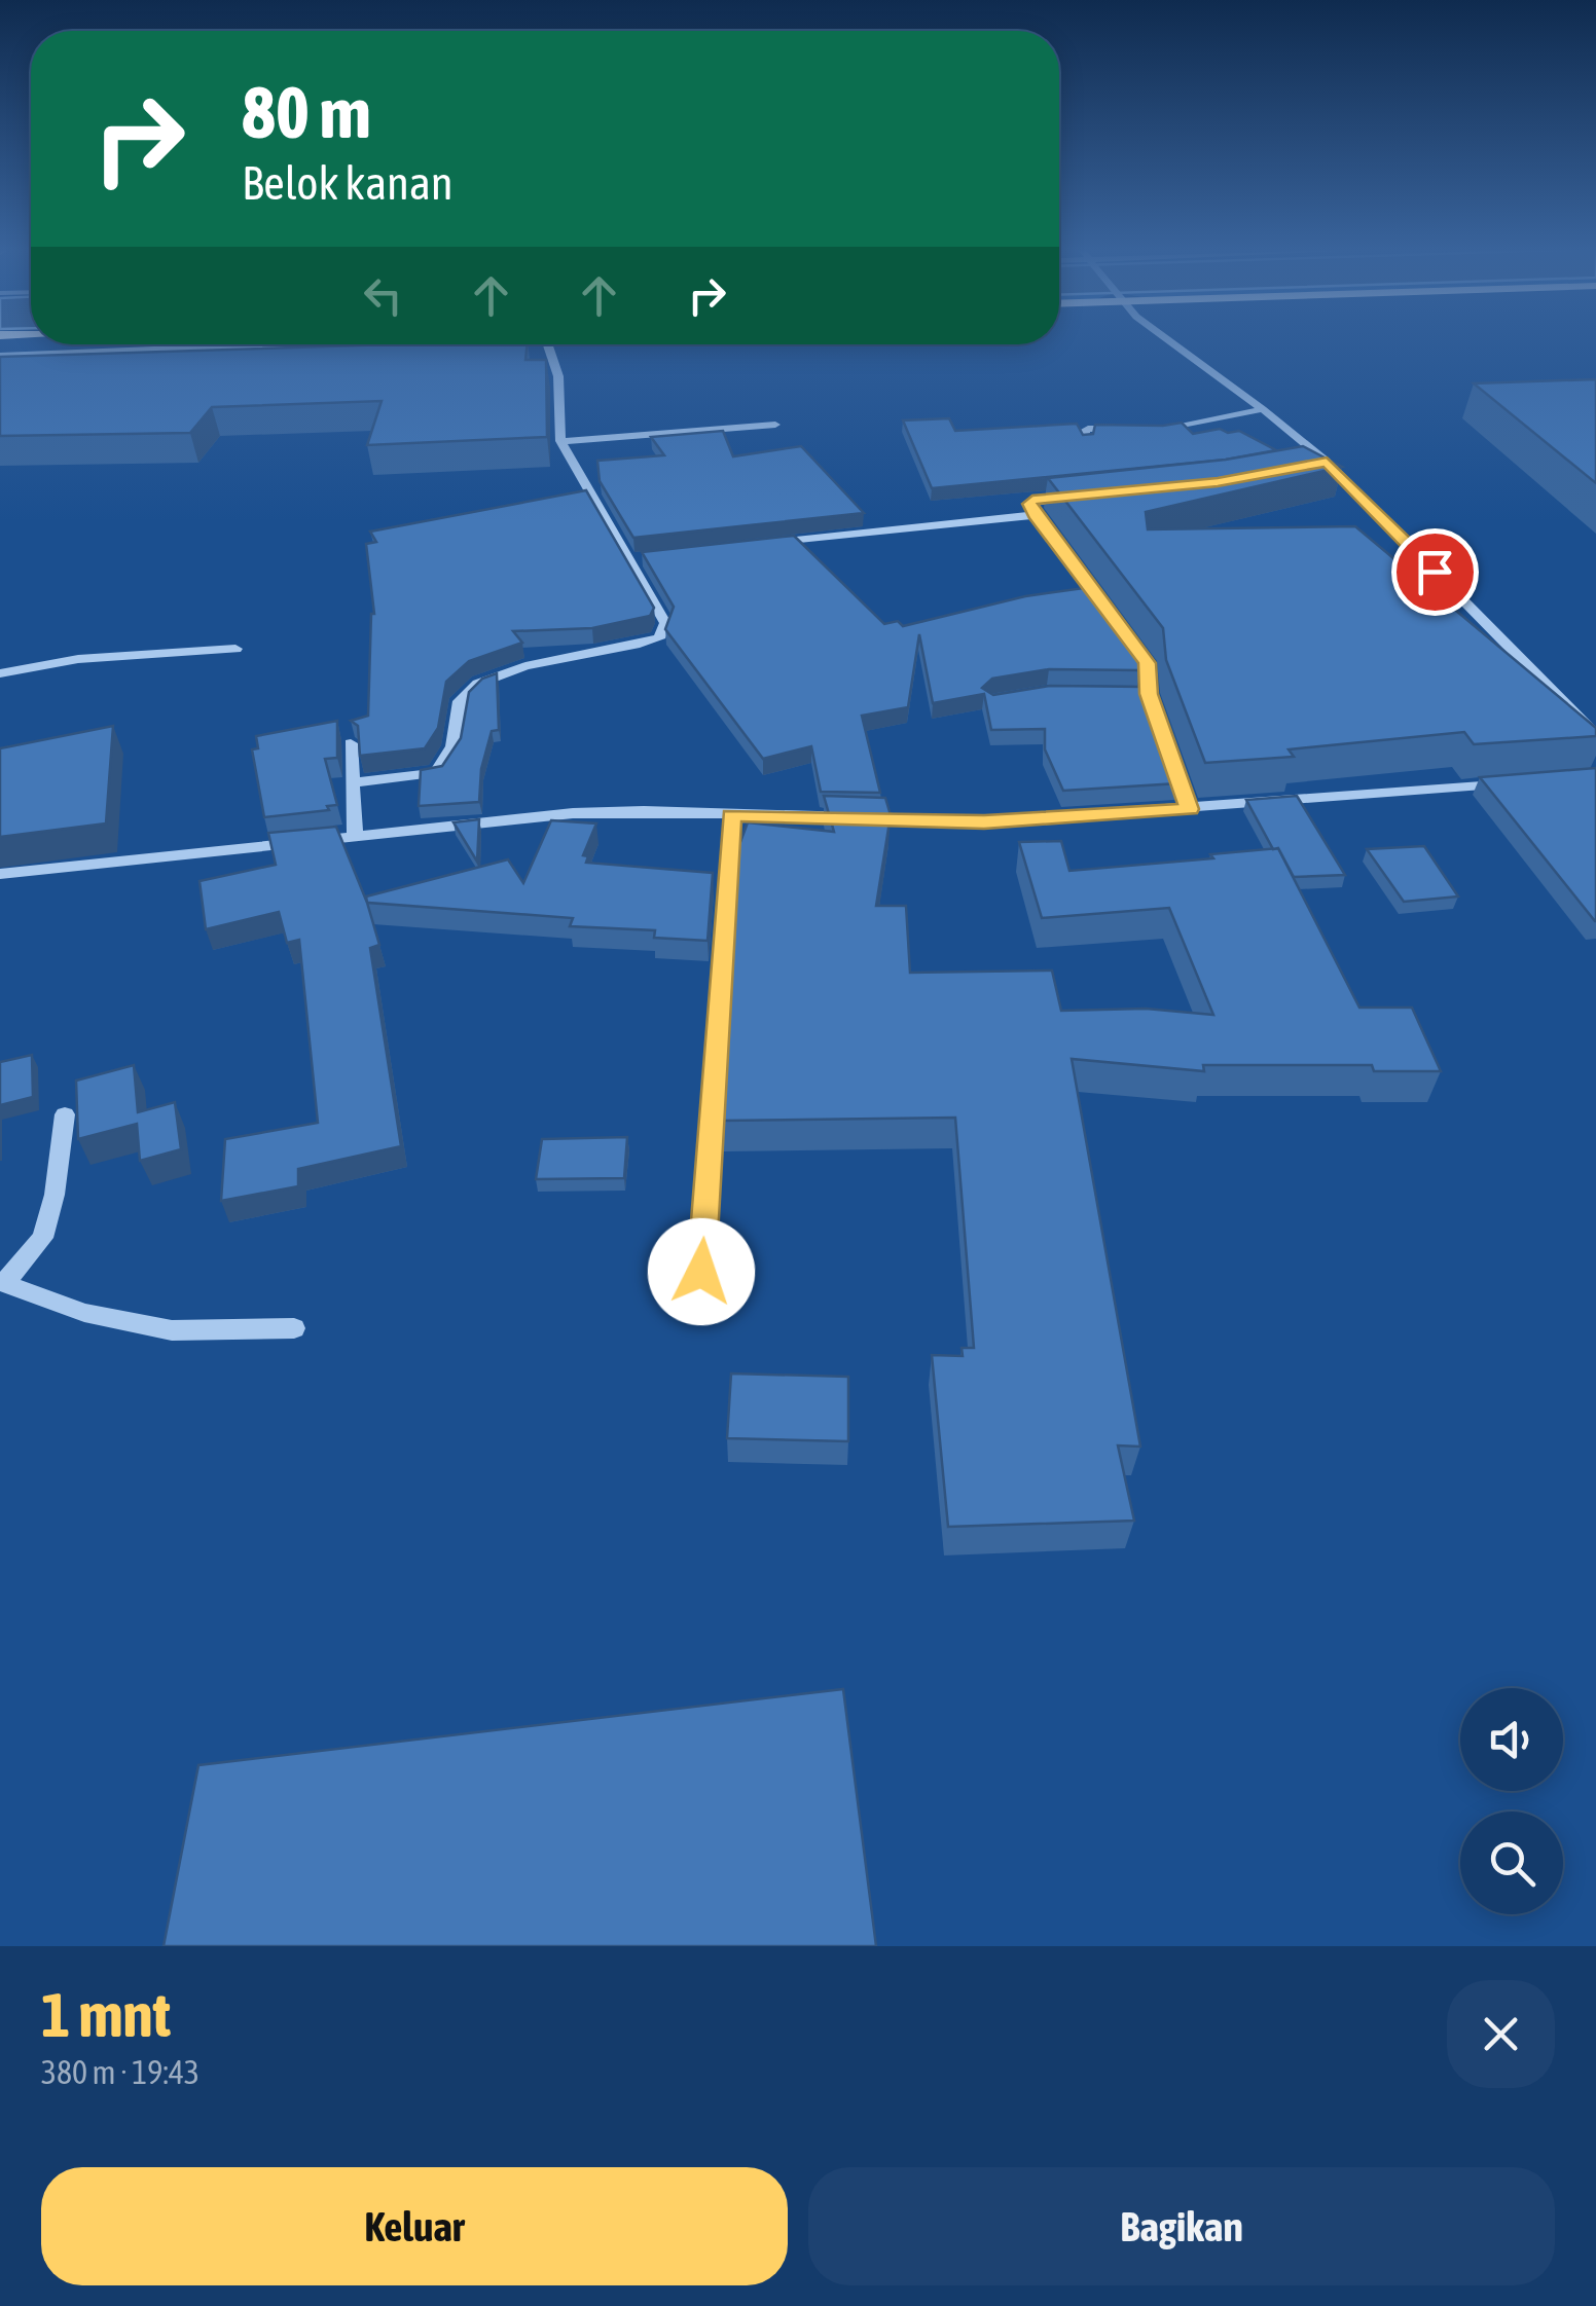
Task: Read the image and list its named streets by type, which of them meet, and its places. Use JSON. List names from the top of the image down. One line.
{"page":{"turn":["80 m","Belok kanan"],"heading":["1 mnt","380 m · 19:43"],"buttons":["Keluar","Bagikan"]}}
